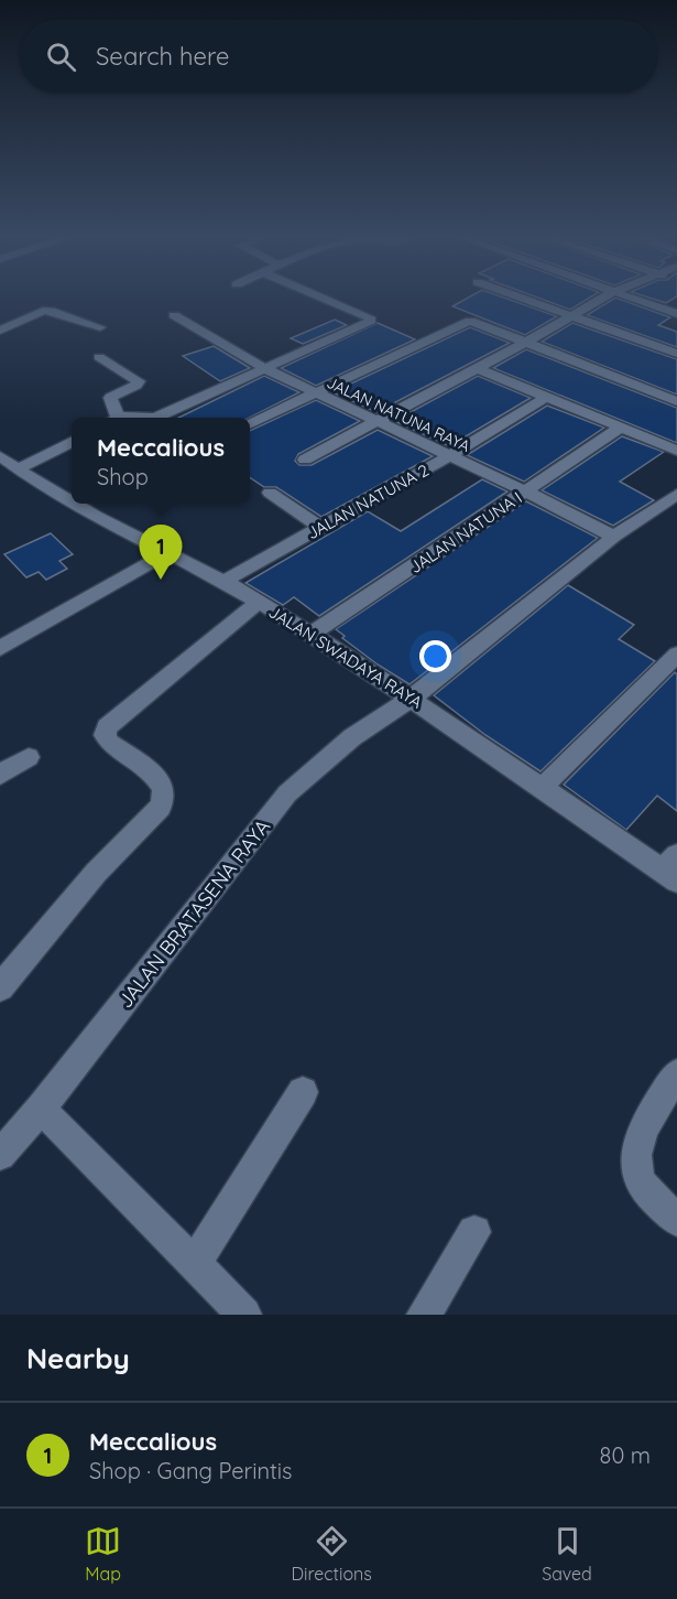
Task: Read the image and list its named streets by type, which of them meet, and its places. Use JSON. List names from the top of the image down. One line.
{"streets":{"street":["JALAN NATUNA RAYA","JALAN NATUNA 2","JALAN NATUNA I","JALAN SWADAYA RAYA","JALAN BRATASENA RAYA"]},"crossings":[["JALAN NATUNA RAYA","JALAN NATUNA 2"],["JALAN NATUNA RAYA","JALAN NATUNA I"],["JALAN NATUNA RAYA","JALAN BRATASENA RAYA"],["JALAN NATUNA 2","JALAN SWADAYA RAYA"],["JALAN NATUNA I","JALAN SWADAYA RAYA"],["JALAN SWADAYA RAYA","JALAN BRATASENA RAYA"]],"page":{"search":"Search here","popup":["Meccalious","Shop"],"pins":"1","heading":"Nearby","list":[{"mark":"1","name":"Meccalious","note":"Shop · Gang Perintis","value":"80 m"}],"nav":["Map","Directions","Saved"]}}
